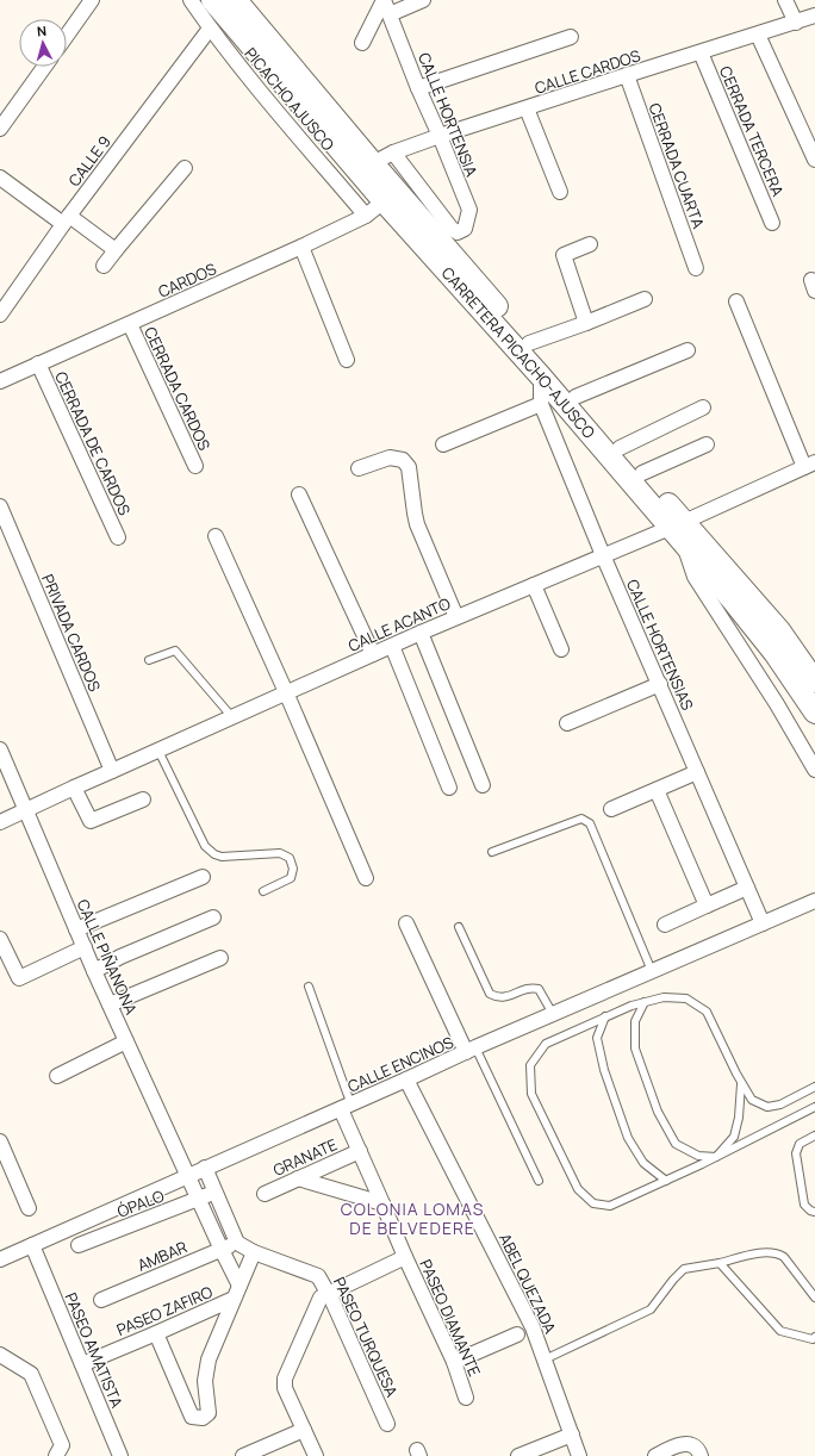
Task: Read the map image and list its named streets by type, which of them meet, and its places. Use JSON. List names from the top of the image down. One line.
{"streets":{"main road":["CARRETERA PICACHO-AJUSCO"],"street":["CALLE CARDOS","PICACHO AJUSCO","CALLE HORTENSIA","CERRADA TERCERA","CALLE 9","CERRADA CUARTA","CARDOS","CERRADA CARDOS","CERRADA DE CARDOS","CALLE ACANTO","PRIVADA CARDOS","CALLE HORTENSIAS","CALLE PIÑANONA","CALLE ENCINOS","GRANATE","ÓPALO","AMBAR","ABEL QUEZADA","PASEO ZAFIRO","PASEO DIAMANTE","PASEO TURQUESA","PASEO AMATISTA"]},"crossings":[["CALLE CARDOS","CALLE HORTENSIA"],["CALLE CARDOS","CERRADA TERCERA"],["CALLE CARDOS","CERRADA CUARTA"],["CALLE CARDOS","CARRETERA PICACHO-AJUSCO"],["PICACHO AJUSCO","CALLE 9"],["PICACHO AJUSCO","CARDOS"],["CARDOS","CARRETERA PICACHO-AJUSCO"],["CARDOS","CERRADA CARDOS"],["CARDOS","CERRADA DE CARDOS"],["CARRETERA PICACHO-AJUSCO","CALLE ACANTO"],["CARRETERA PICACHO-AJUSCO","CALLE HORTENSIAS"],["CALLE ACANTO","PRIVADA CARDOS"],["CALLE ACANTO","CALLE HORTENSIAS"],["CALLE ACANTO","CALLE PIÑANONA"],["CALLE HORTENSIAS","CALLE ENCINOS"],["CALLE PIÑANONA","CALLE ENCINOS"],["CALLE ENCINOS","ABEL QUEZADA"],["CALLE ENCINOS","PASEO DIAMANTE"],["CALLE ENCINOS","PASEO AMATISTA"],["GRANATE","PASEO DIAMANTE"],["AMBAR","PASEO TURQUESA"],["PASEO ZAFIRO","PASEO AMATISTA"]],"districts":["COLONIA LOMAS DE BELVEDERE"],"north":"top"}
